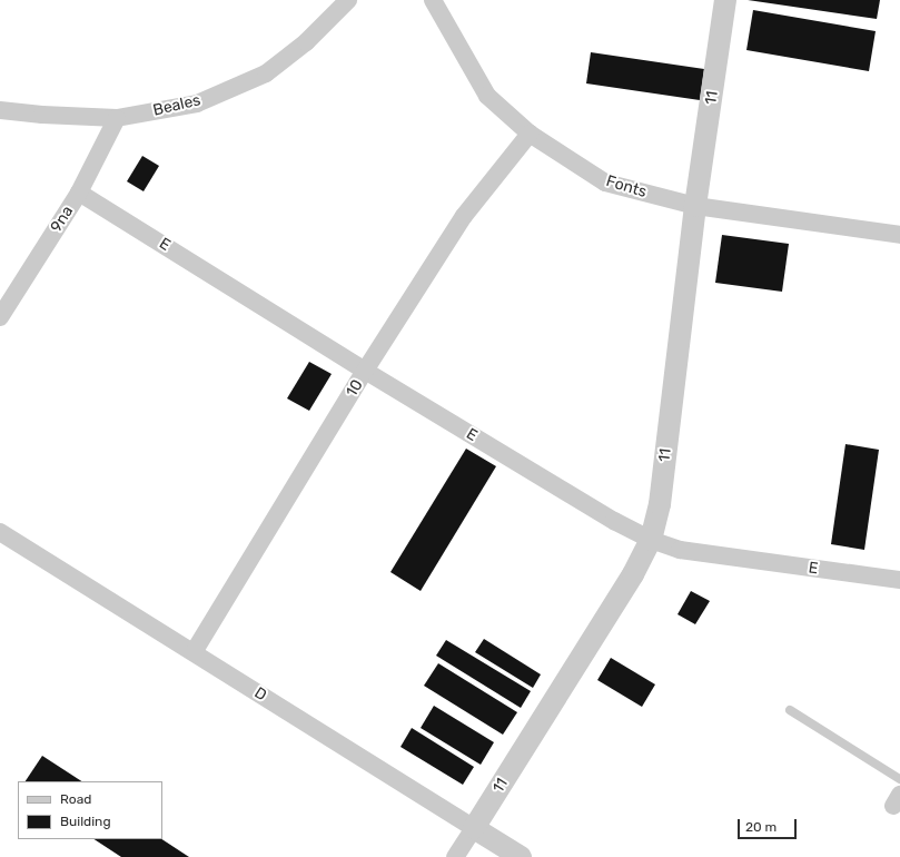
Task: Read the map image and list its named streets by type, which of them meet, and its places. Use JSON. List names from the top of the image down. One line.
{"streets":{"street":["11","Beales","Fonts","9na","E","10","D"]},"crossings":[["11","Fonts"],["11","E"],["11","D"],["Beales","9na"],["Fonts","10"],["9na","E"],["E","10"],["10","D"]],"legend":["Road","Building"],"scale_bar":"20 m"}
